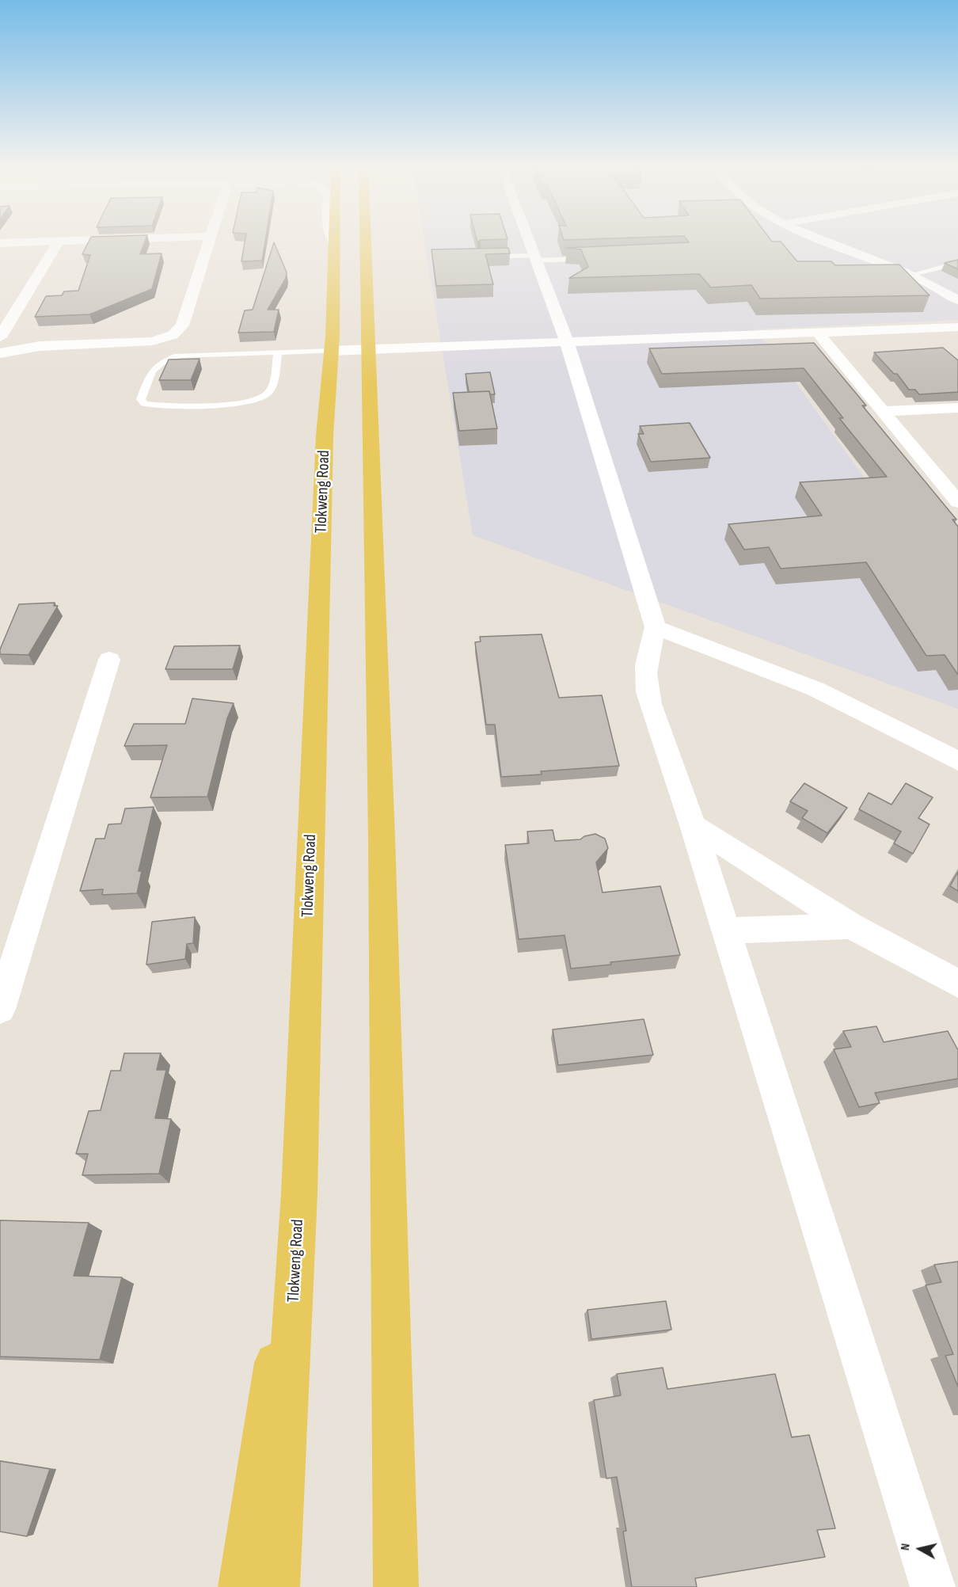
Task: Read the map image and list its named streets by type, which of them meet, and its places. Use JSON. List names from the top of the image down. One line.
{"streets":{"main road":["Tlokweng Road"]},"north":"left"}
